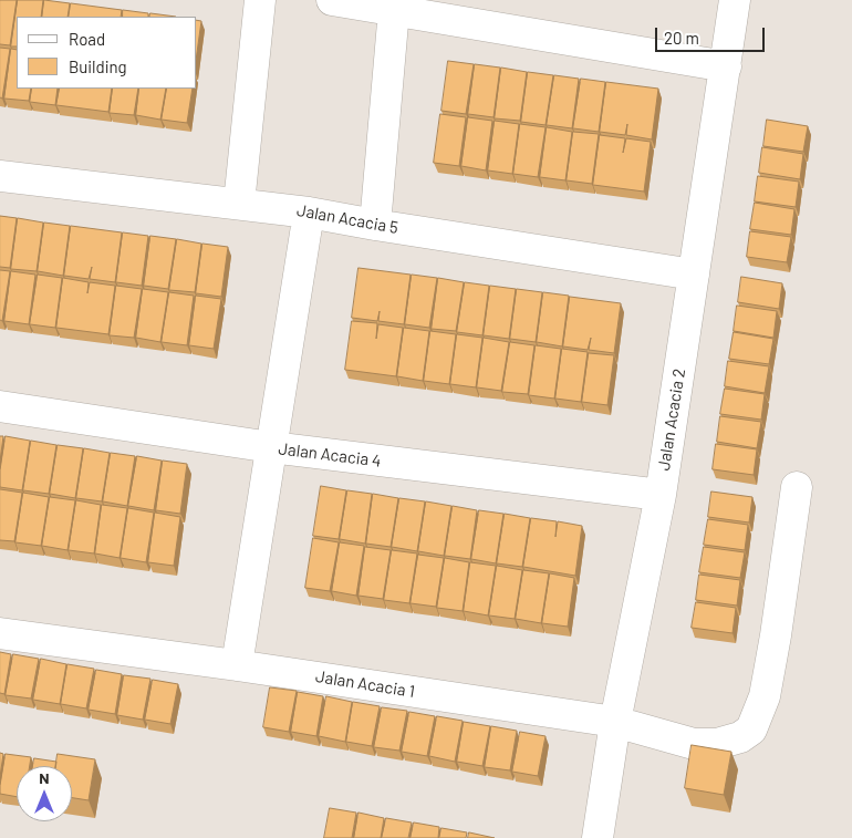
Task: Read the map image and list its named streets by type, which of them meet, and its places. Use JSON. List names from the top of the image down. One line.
{"streets":{"street":["Jalan Acacia 5","Jalan Acacia 2","Jalan Acacia 4","Jalan Acacia 1"]},"crossings":[["Jalan Acacia 5","Jalan Acacia 2"],["Jalan Acacia 2","Jalan Acacia 4"],["Jalan Acacia 2","Jalan Acacia 1"]],"legend":["Road","Building"],"scale_bar":"20 m","north":"top"}
